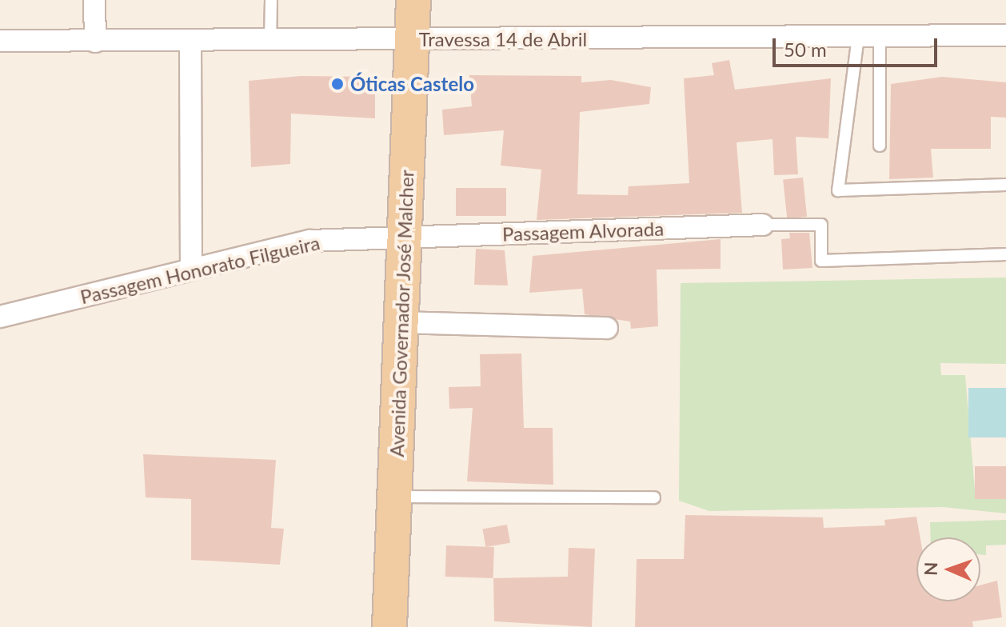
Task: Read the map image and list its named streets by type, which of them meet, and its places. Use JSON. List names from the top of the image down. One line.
{"streets":{"main road":["Avenida Governador José Malcher"],"street":["Travessa 14 de Abril","Passagem Alvorada","Passagem Honorato Filgueira"]},"crossings":[["Travessa 14 de Abril","Avenida Governador José Malcher"],["Passagem Alvorada","Passagem Honorato Filgueira"],["Passagem Alvorada","Avenida Governador José Malcher"],["Passagem Honorato Filgueira","Avenida Governador José Malcher"]],"places":["Óticas Castelo"],"scale_bar":"50 m","north":"left"}
